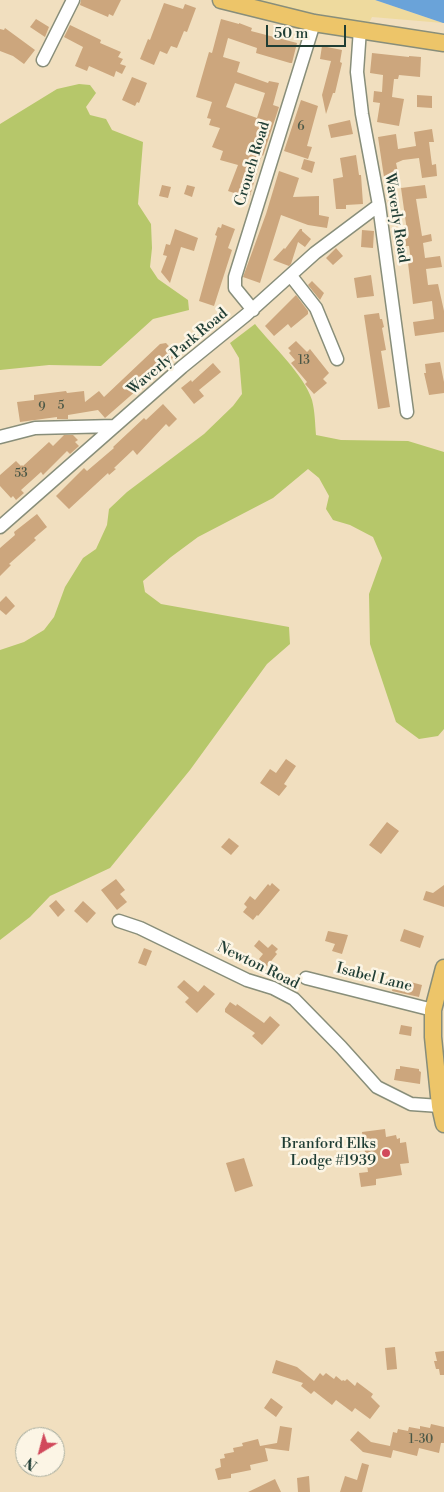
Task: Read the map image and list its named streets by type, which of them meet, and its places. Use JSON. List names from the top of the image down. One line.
{"streets":{"street":["Crouch Road","Waverly Road","Waverly Park Road","Newton Road","Isabel Lane"]},"crossings":[["Crouch Road","Waverly Park Road"],["Waverly Road","Waverly Park Road"]],"places":["Branford Elks Lodge #1939"],"house_numbers":["6","13","5","9","53","1-30"],"scale_bar":"50 m","north":"bottom left"}
